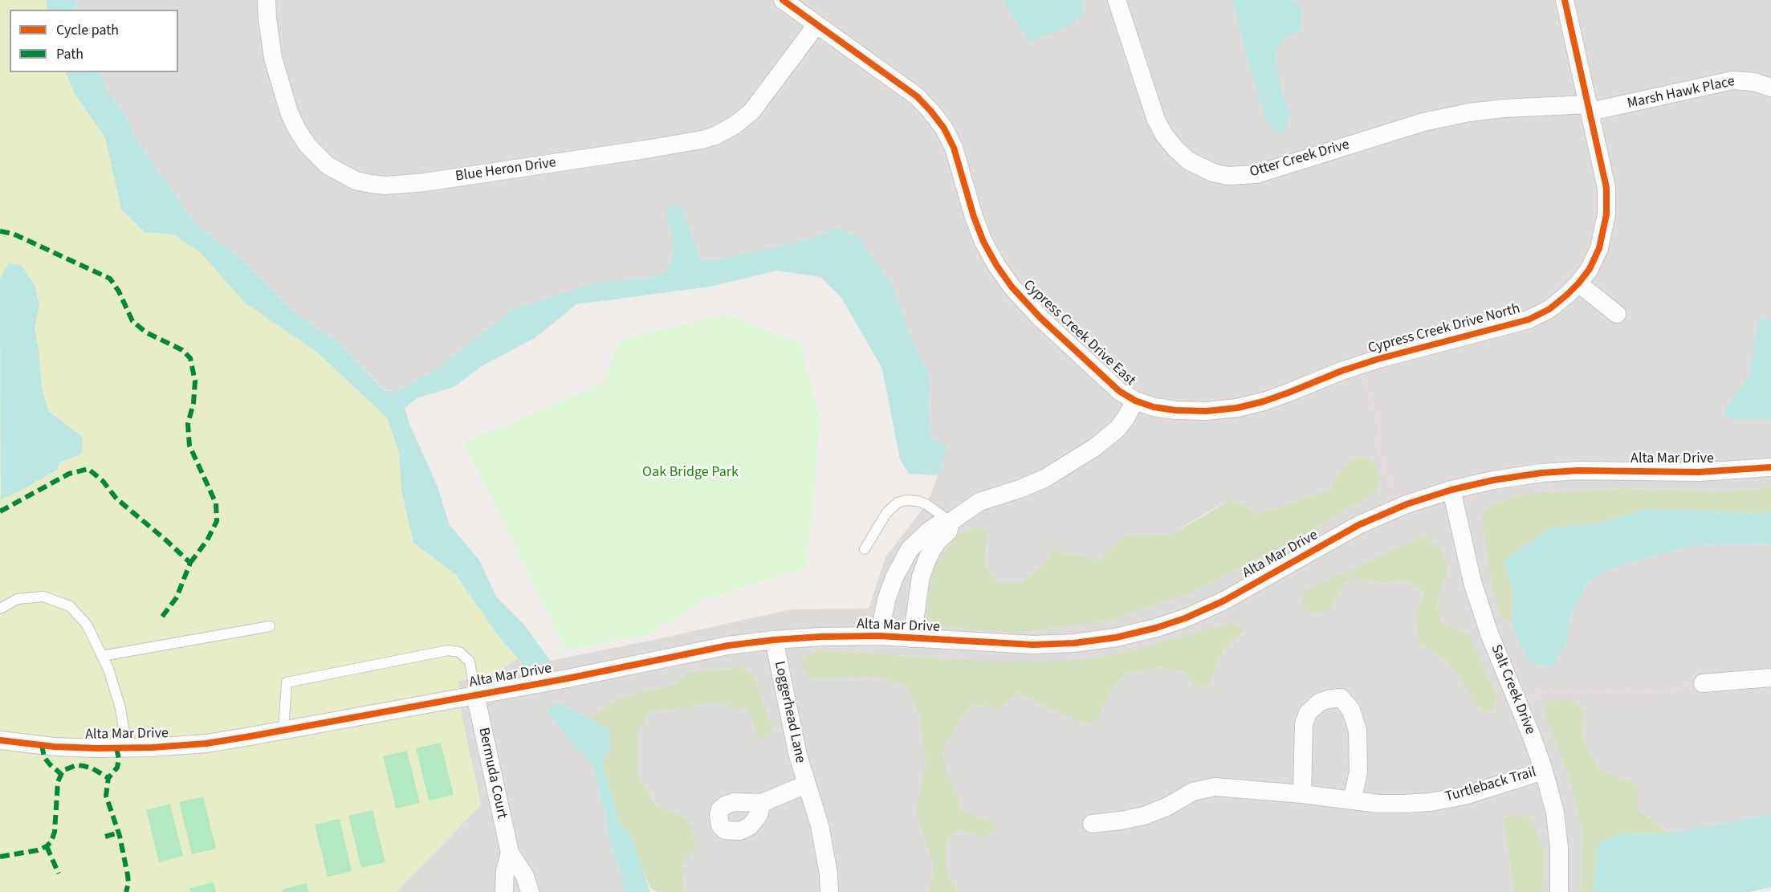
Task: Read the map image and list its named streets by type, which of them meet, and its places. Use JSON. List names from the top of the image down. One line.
{"streets":{"street":["Marsh Hawk Place","Otter Creek Drive","Blue Heron Drive","Cypress Creek Drive North","Cypress Creek Drive East","Alta Mar Drive","Salt Creek Drive","Loggerhead Lane","Bermuda Court","Turtleback Trail"]},"crossings":[["Marsh Hawk Place","Otter Creek Drive"],["Marsh Hawk Place","Cypress Creek Drive North"],["Otter Creek Drive","Cypress Creek Drive North"],["Blue Heron Drive","Cypress Creek Drive East"],["Cypress Creek Drive North","Cypress Creek Drive East"],["Alta Mar Drive","Salt Creek Drive"],["Alta Mar Drive","Loggerhead Lane"],["Alta Mar Drive","Bermuda Court"],["Salt Creek Drive","Turtleback Trail"]],"parks":["Oak Bridge Park"],"legend":["Cycle path","Path"]}
